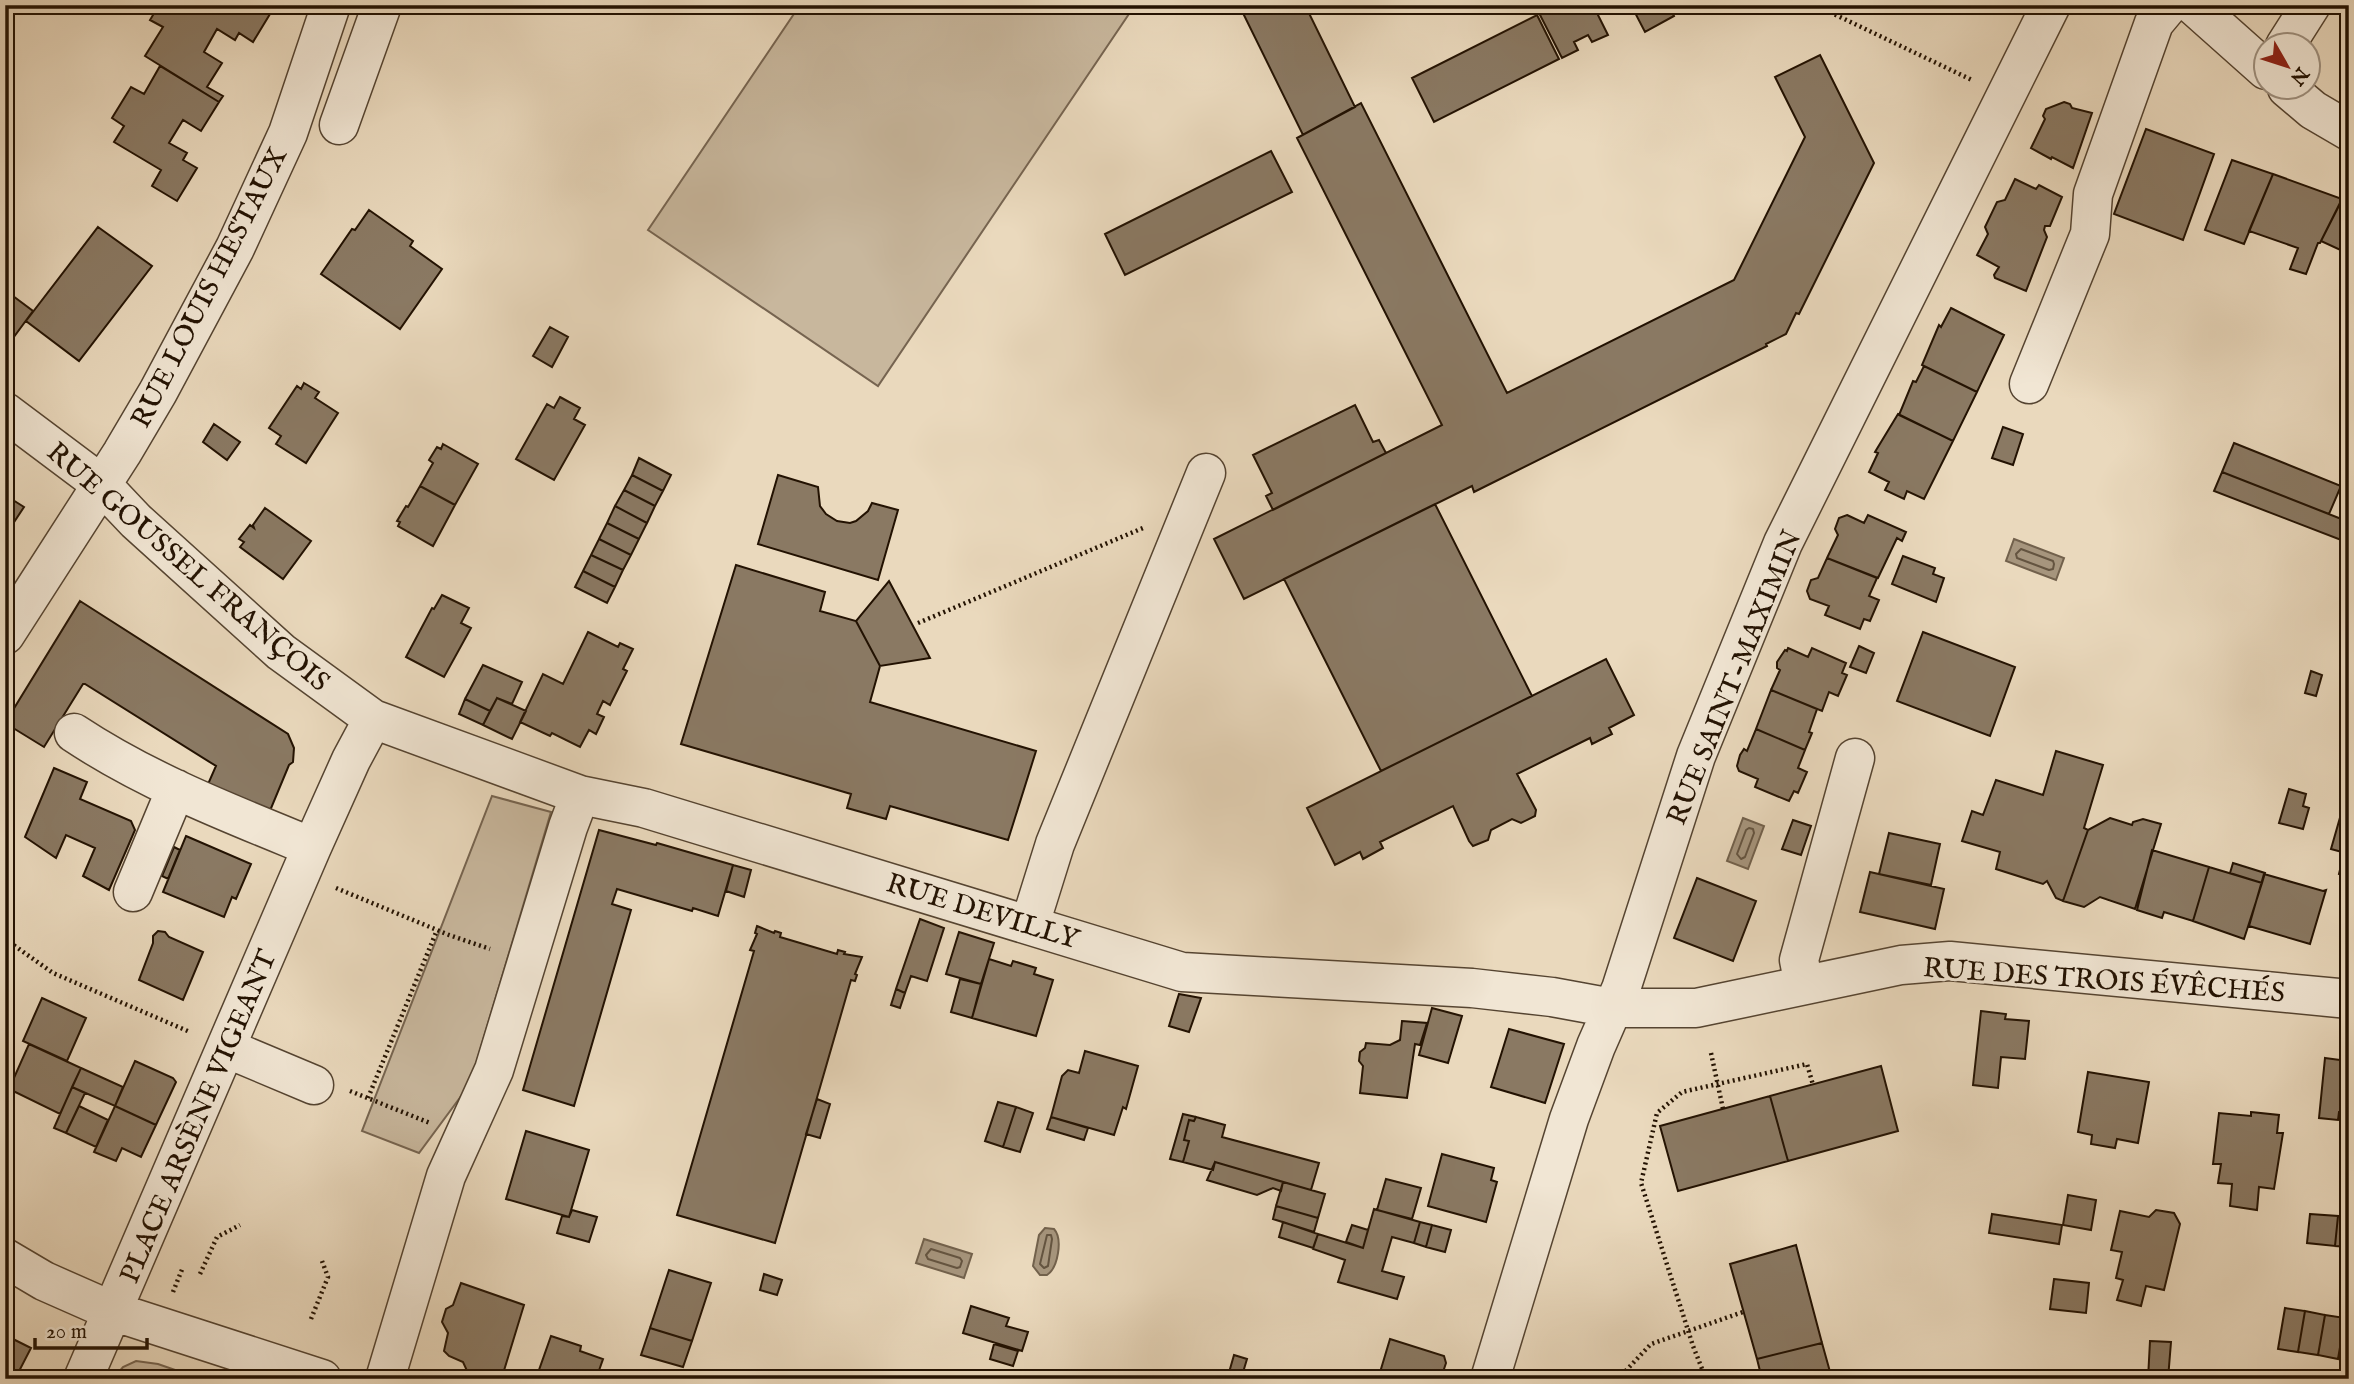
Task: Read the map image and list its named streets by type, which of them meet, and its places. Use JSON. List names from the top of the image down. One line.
{"streets":{"street":["RUE LOUIS HESTAUX","RUE GOUSSEL FRANÇOIS","RUE SAINT-MAXIMIN","RUE DEVILLY","RUE DES TROIS ÉVÊCHÉS","PLACE ARSÈNE VIGEANT"]},"crossings":[["RUE LOUIS HESTAUX","RUE GOUSSEL FRANÇOIS"],["RUE GOUSSEL FRANÇOIS","RUE DEVILLY"],["RUE GOUSSEL FRANÇOIS","PLACE ARSÈNE VIGEANT"],["RUE SAINT-MAXIMIN","RUE DEVILLY"],["RUE SAINT-MAXIMIN","RUE DES TROIS ÉVÊCHÉS"],["RUE DEVILLY","RUE DES TROIS ÉVÊCHÉS"],["RUE DEVILLY","PLACE ARSÈNE VIGEANT"]],"scale_bar":"20 m","north":"bottom right"}
